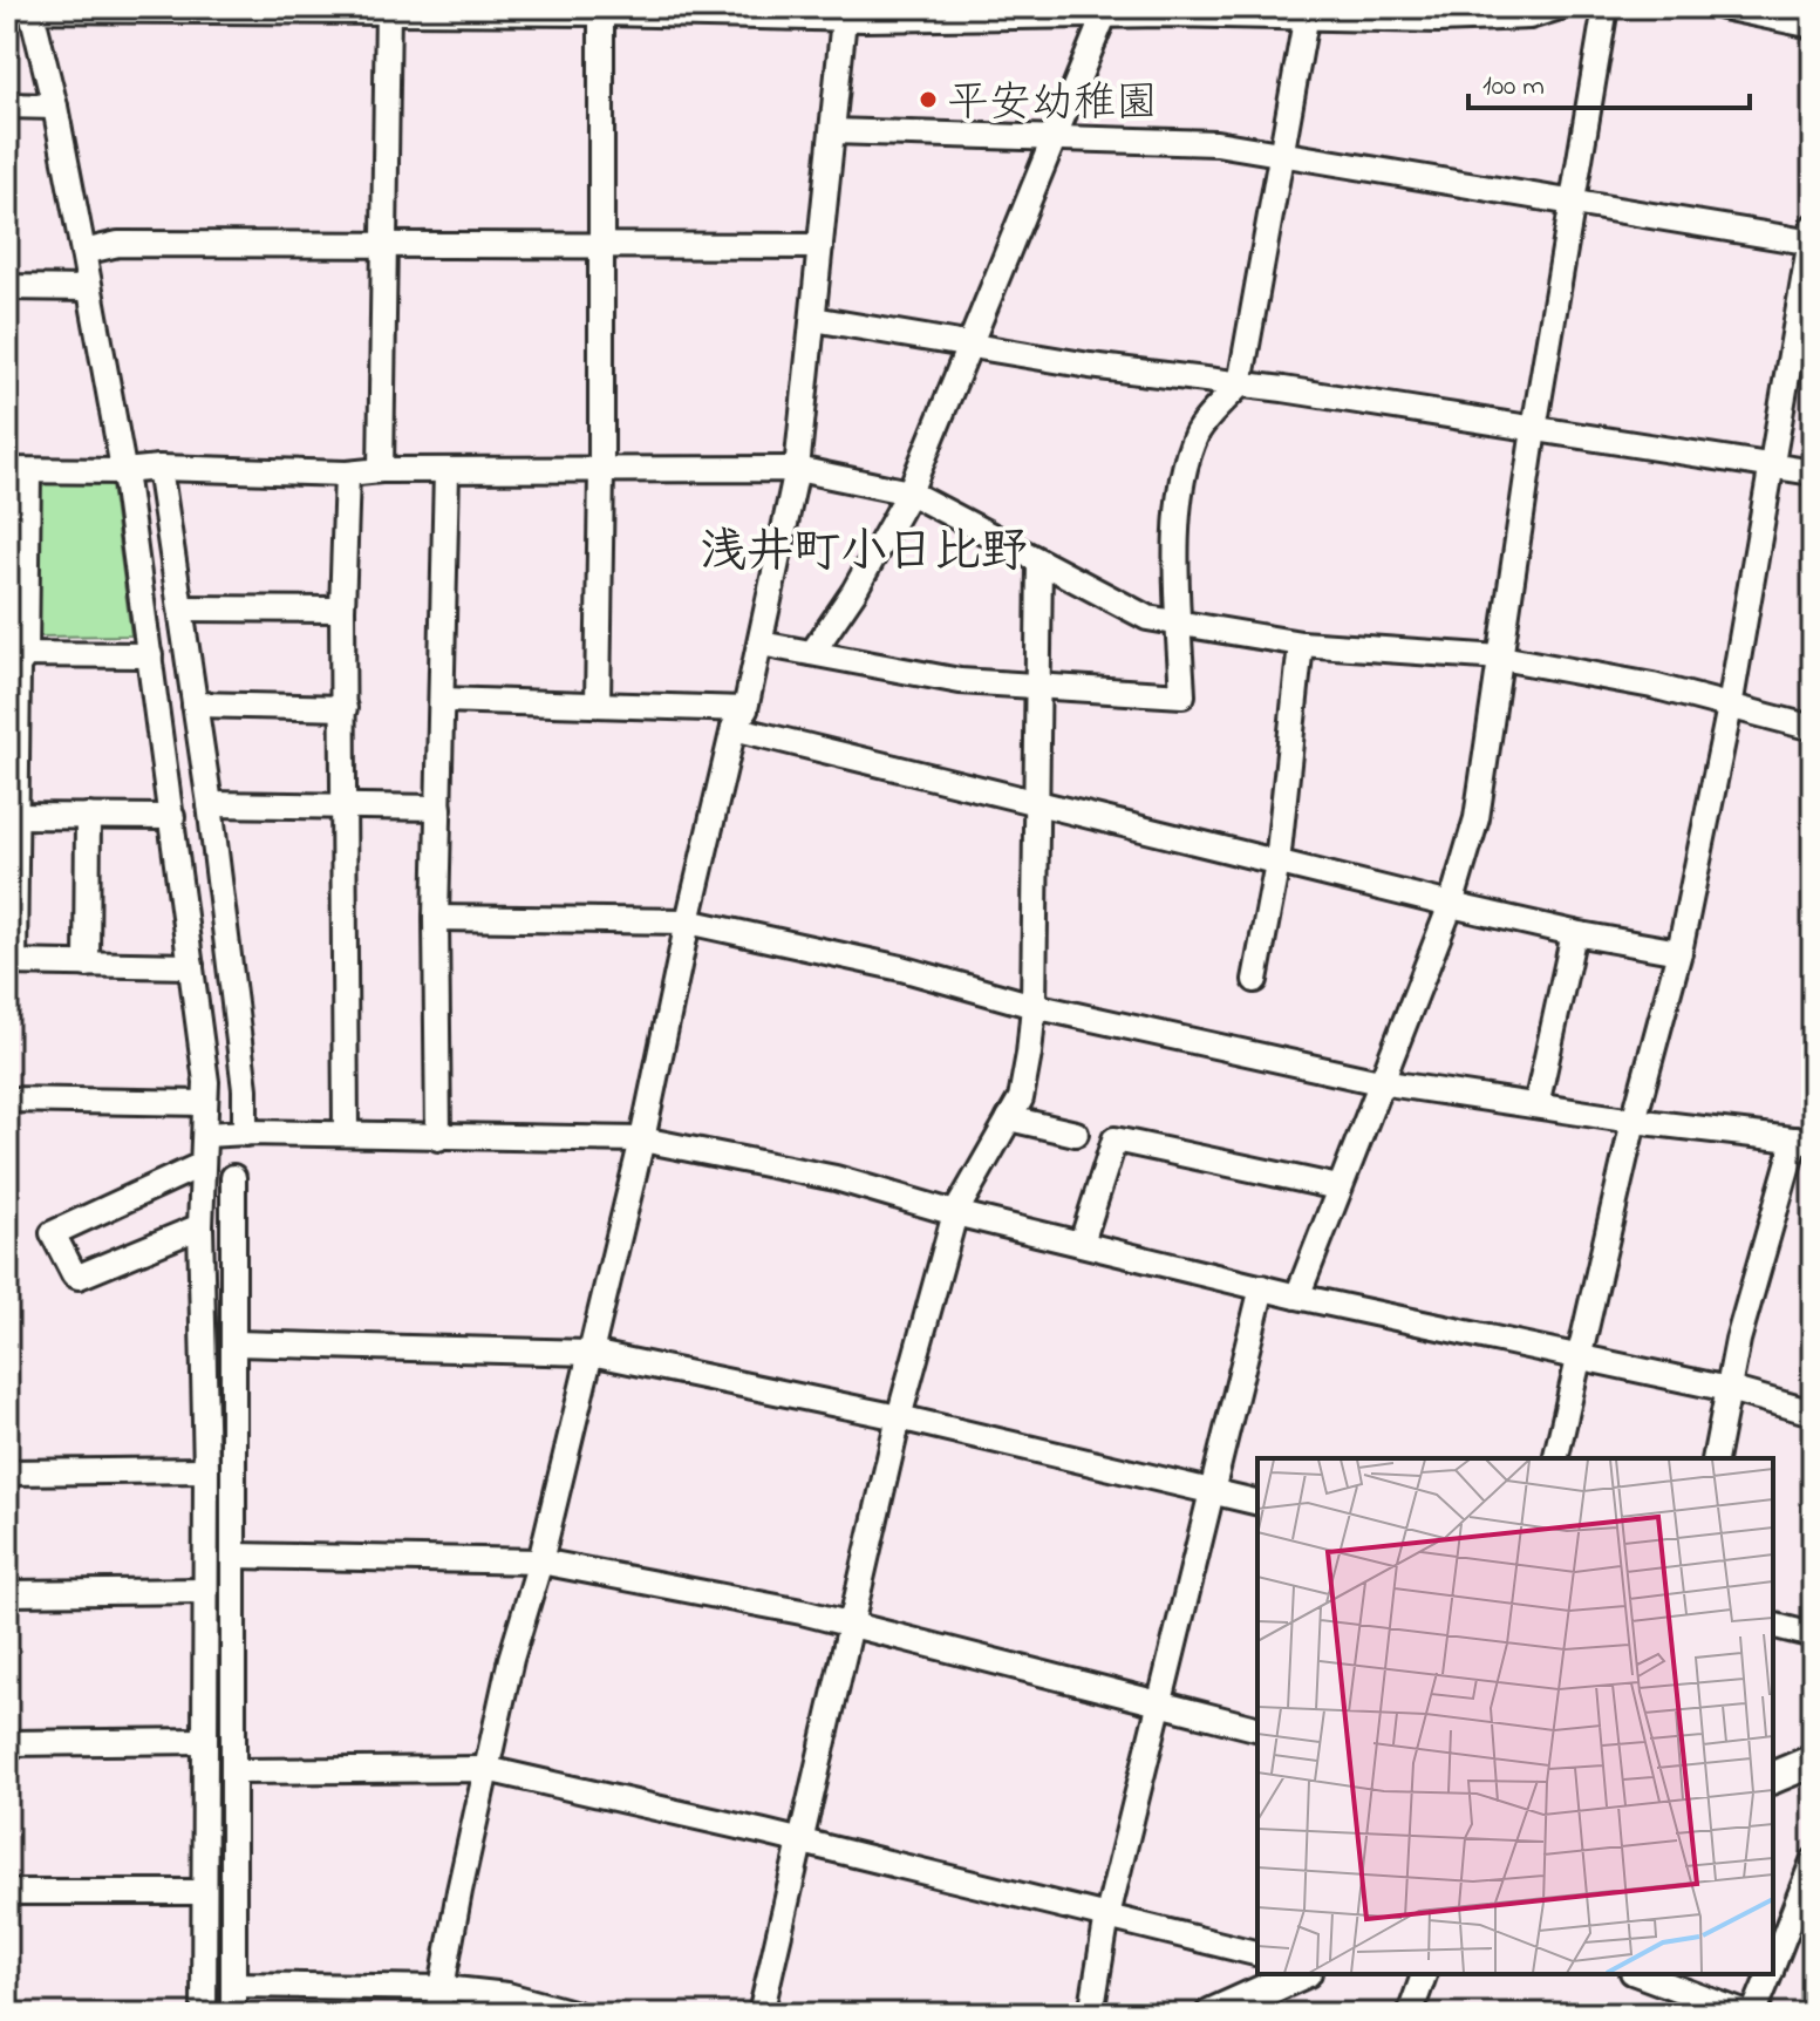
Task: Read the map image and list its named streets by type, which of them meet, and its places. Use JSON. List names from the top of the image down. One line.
{"districts":["浅井町小日比野"],"places":["平安幼稚園"],"scale_bar":"100 m"}
